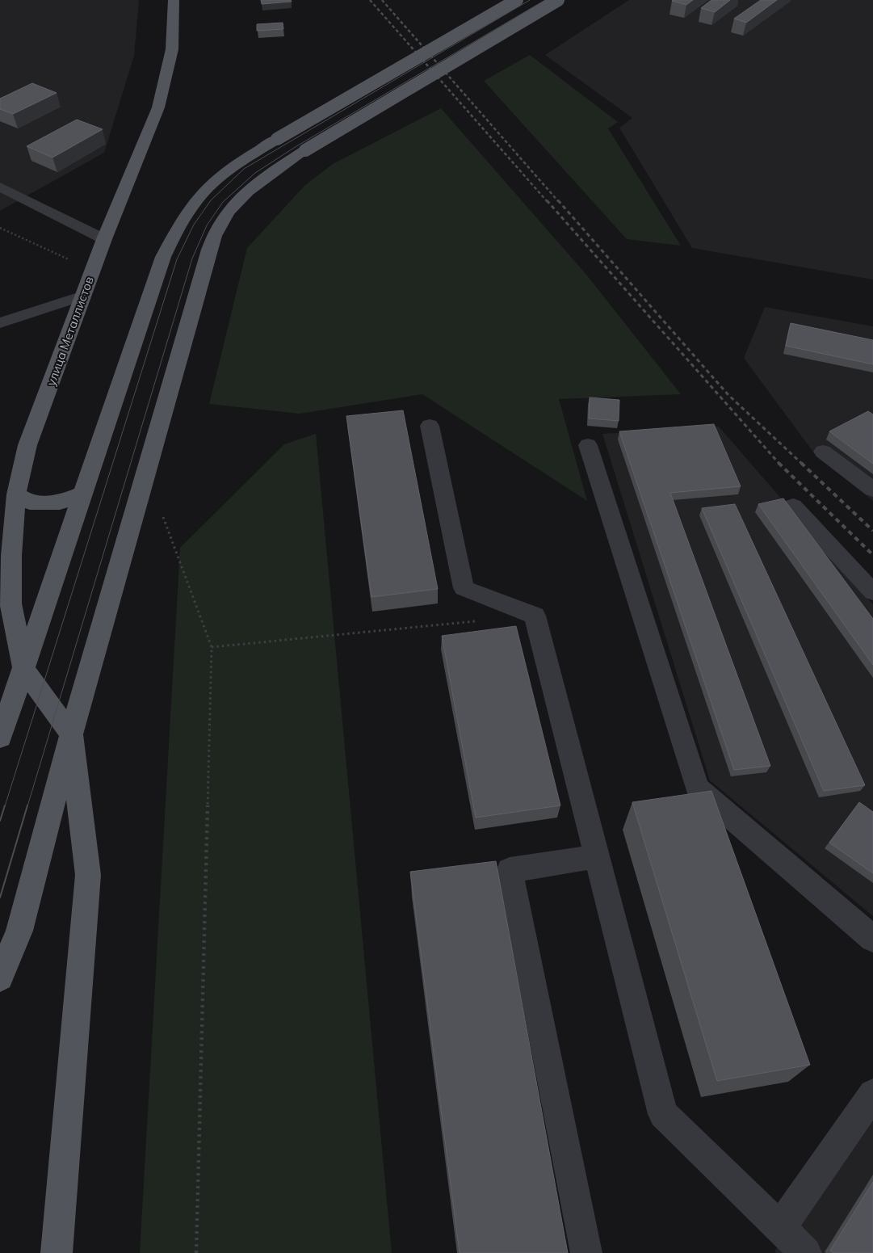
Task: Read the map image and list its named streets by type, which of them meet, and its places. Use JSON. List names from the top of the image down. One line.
{"streets":{"main road":["улица Металлистов"]}}
